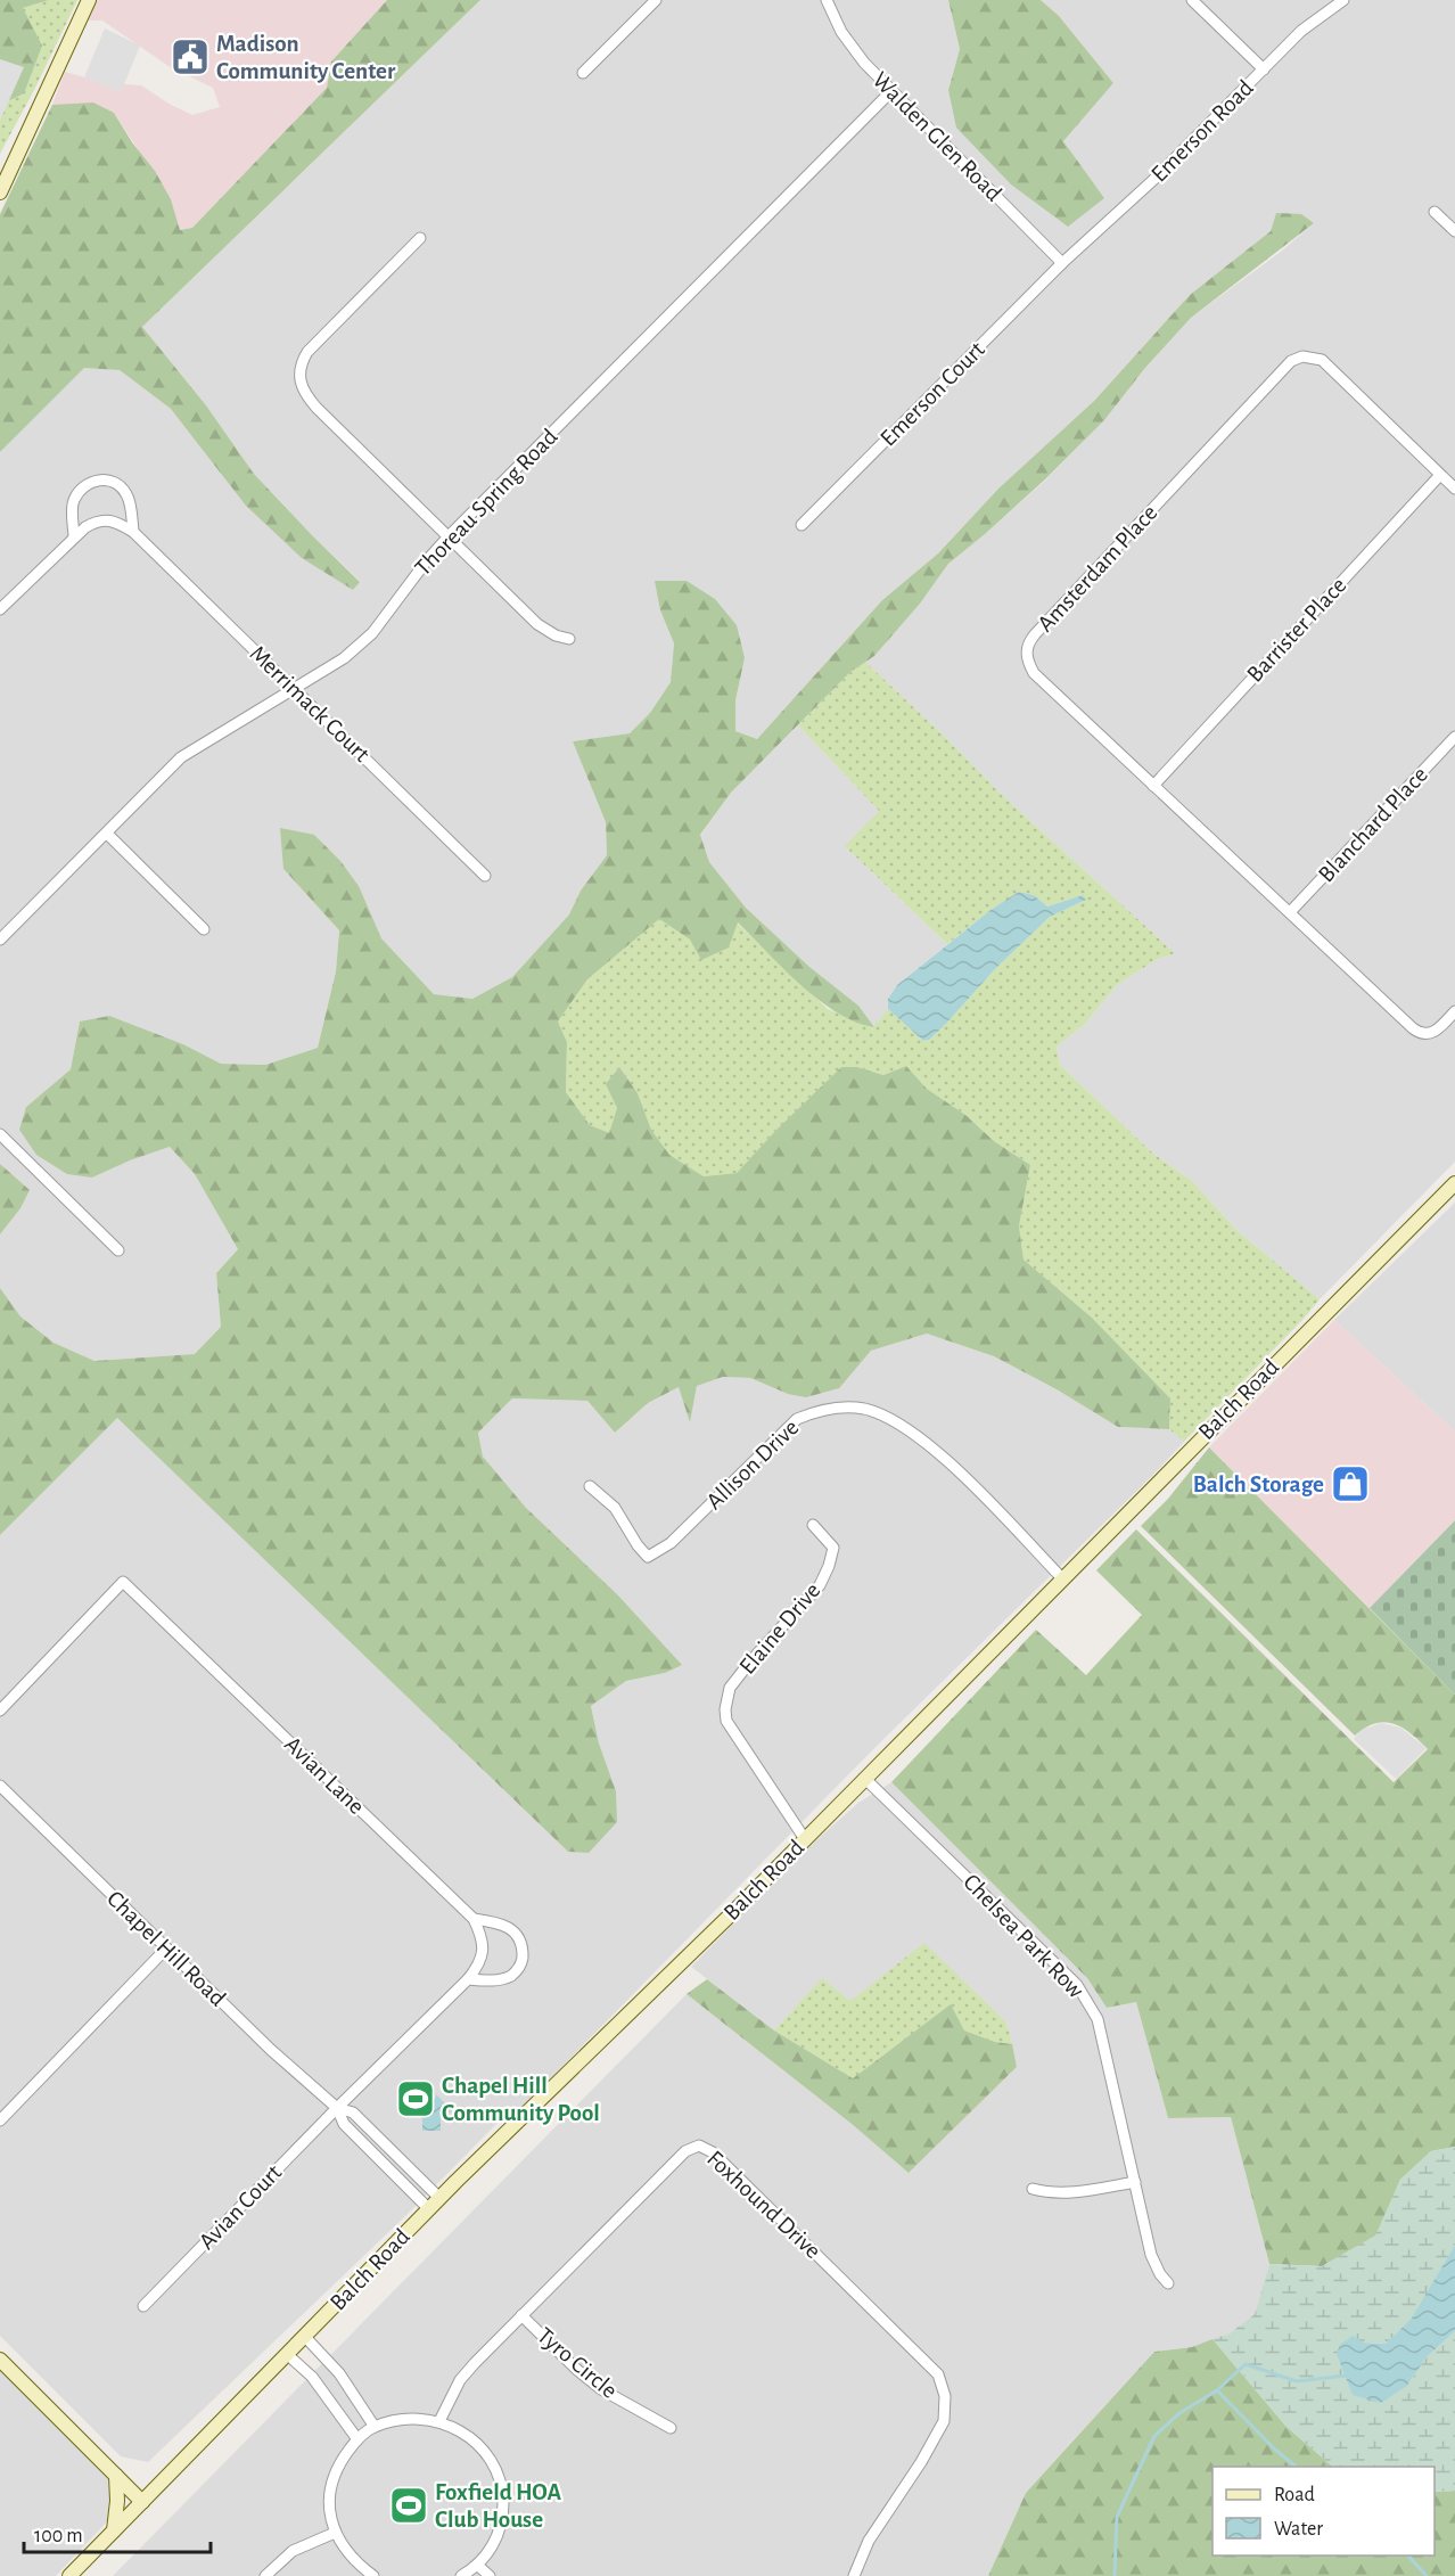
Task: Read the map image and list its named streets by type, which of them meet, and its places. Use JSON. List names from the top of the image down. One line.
{"streets":{"street":["Emerson Road","Walden Glen Road","Emerson Court","Thoreau Spring Road","Amsterdam Place","Barrister Place","Merrimack Court","Blanchard Place","Balch Road","Allison Drive","Elaine Drive","Avian Lane","Chelsea Park Row","Chapel Hill Road","Foxhound Drive","Avian Court","Tyro Circle"]},"crossings":[["Emerson Road","Walden Glen Road"],["Emerson Road","Emerson Court"],["Walden Glen Road","Emerson Court"],["Walden Glen Road","Thoreau Spring Road"],["Thoreau Spring Road","Merrimack Court"],["Amsterdam Place","Barrister Place"],["Amsterdam Place","Blanchard Place"],["Balch Road","Allison Drive"],["Balch Road","Elaine Drive"],["Balch Road","Chelsea Park Row"],["Balch Road","Chapel Hill Road"],["Chapel Hill Road","Avian Court"],["Foxhound Drive","Tyro Circle"]],"places":{"public building":["Madison Community Center"],"shop":["Balch Storage"],"sports":["Chapel Hill Community Pool","Foxfield HOA Club House"]},"legend":["Road","Water"],"scale_bar":"100 m"}
